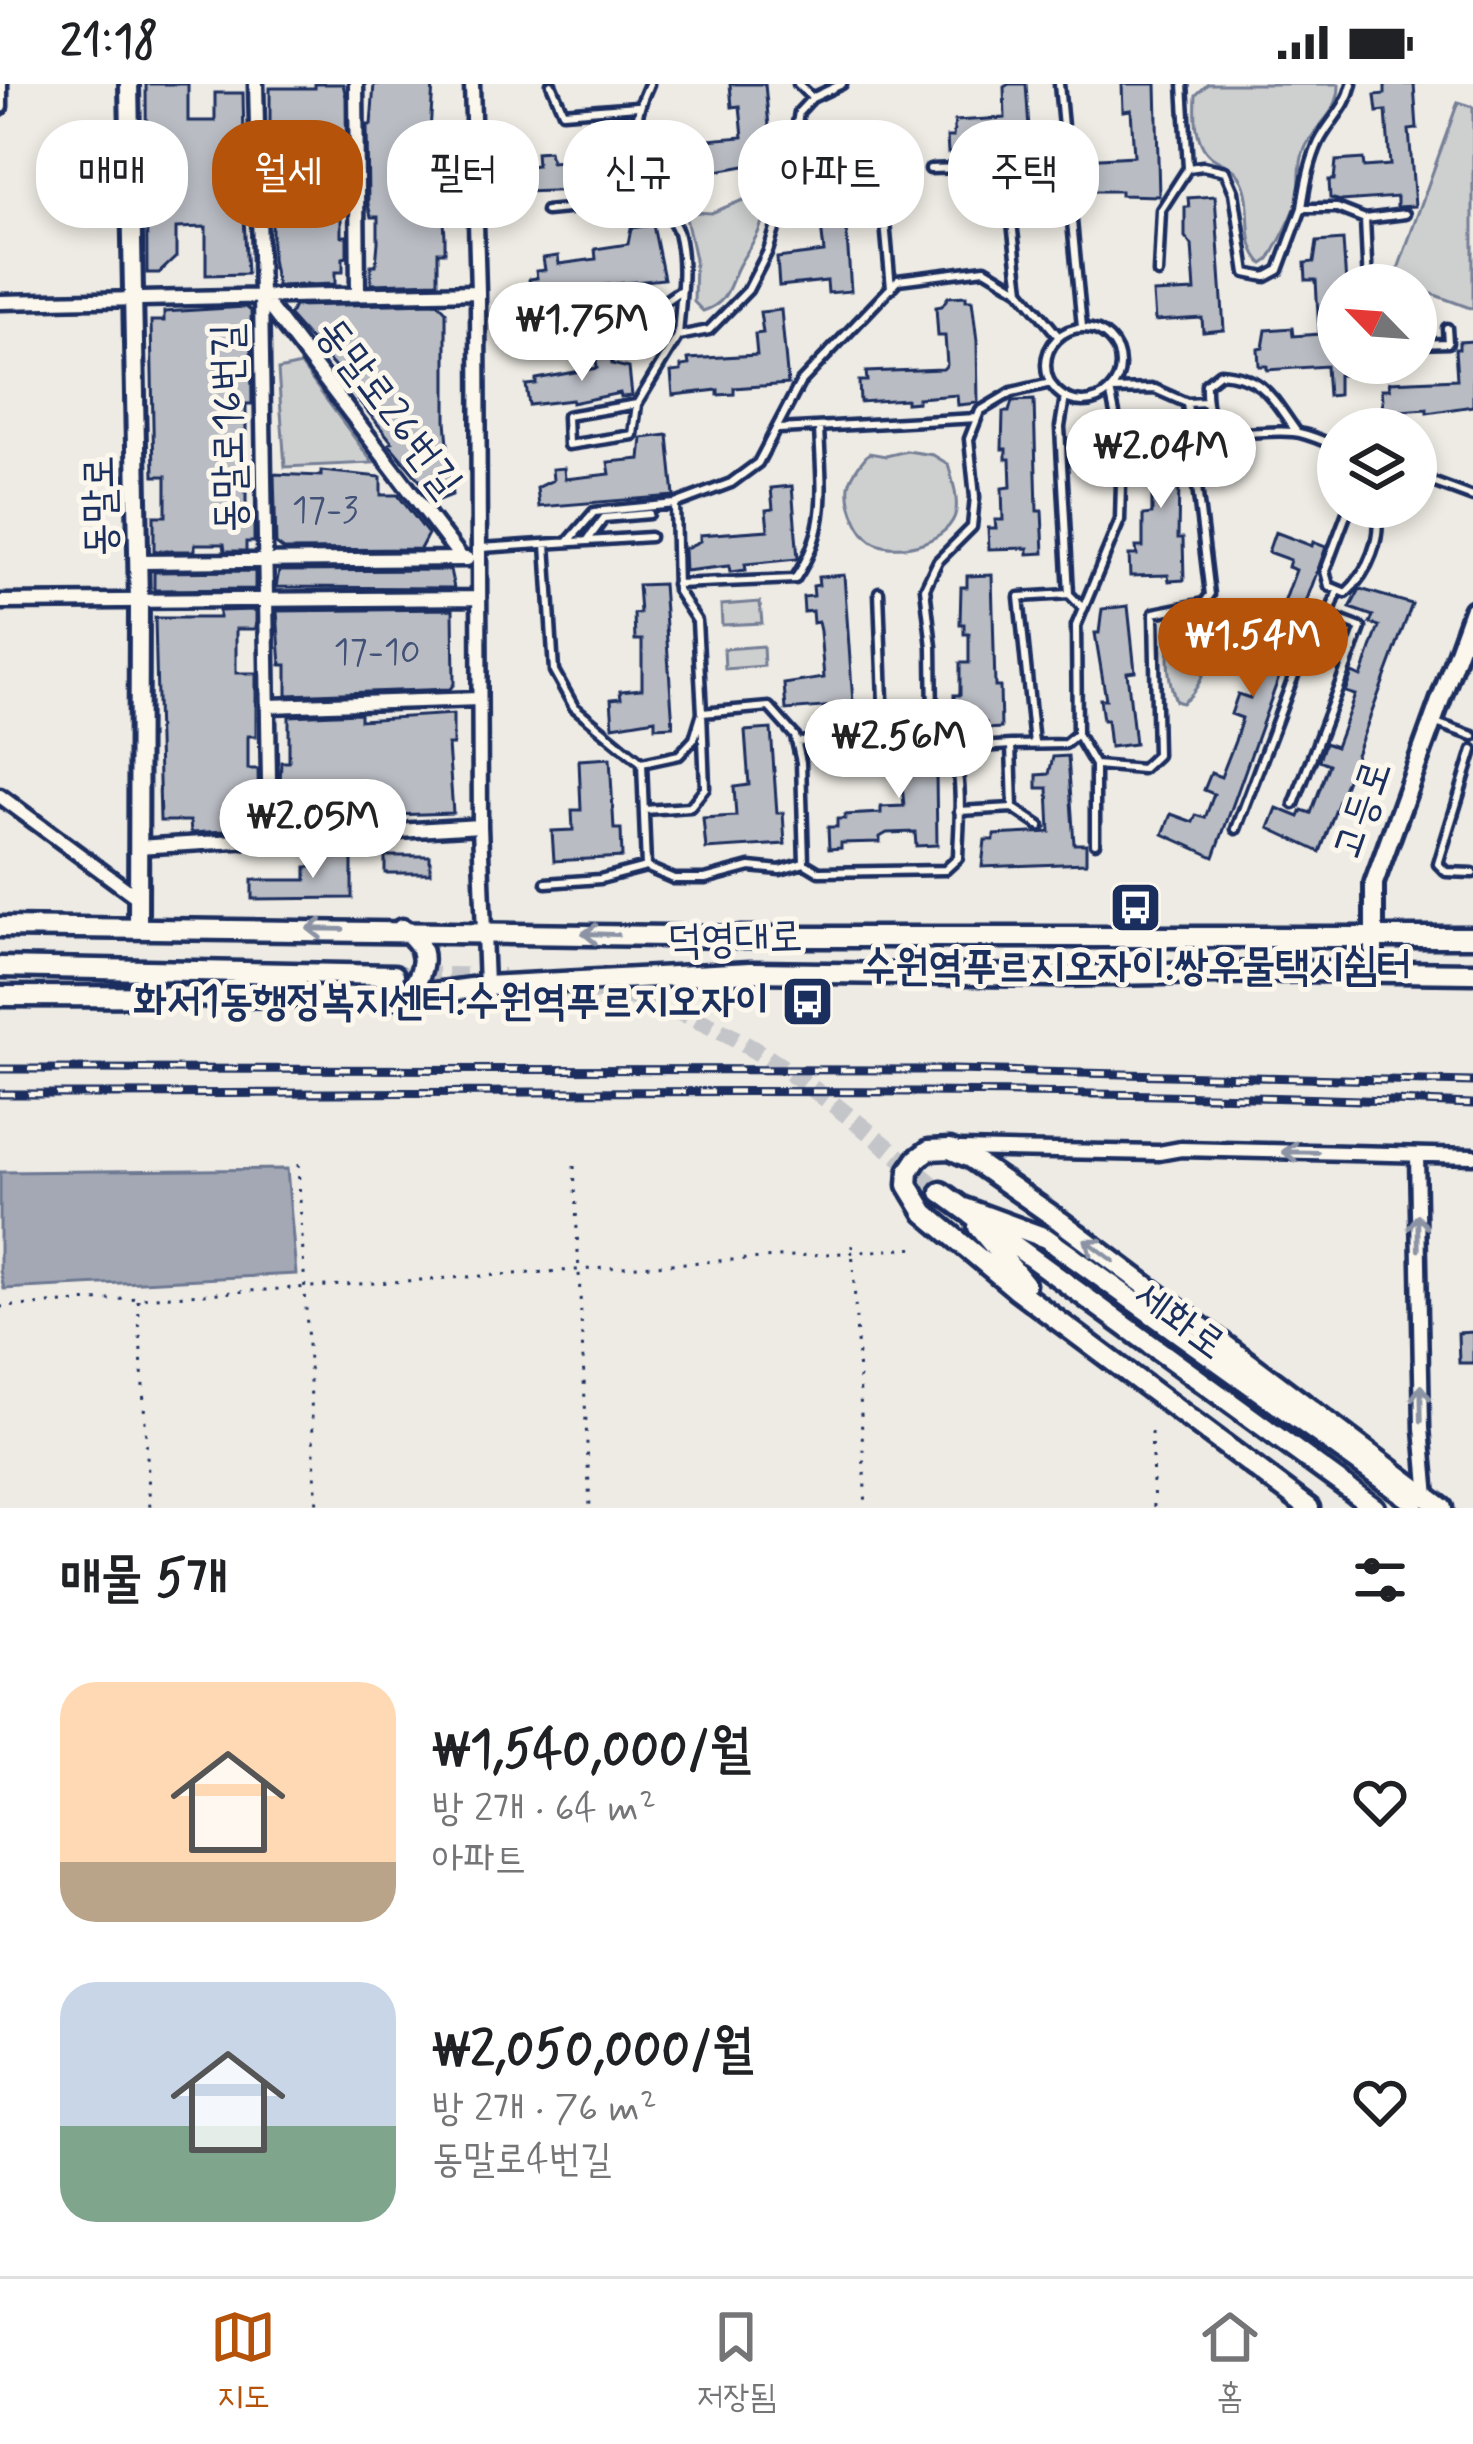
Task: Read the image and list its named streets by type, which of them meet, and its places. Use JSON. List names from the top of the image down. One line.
{"streets":{"main road":["덕영대로","세화로"],"street":["동말로26번길","동말로16번길","동말로","고등로"]},"crossings":[["동말로26번길","동말로16번길"],["동말로26번길","동말로"],["동말로16번길","동말로"],["동말로","덕영대로"],["고등로","덕영대로"]],"places":{"bus stop":["수원역푸르지오자이.쌍우물택시쉼터","화서1동행정복지센터.수원역푸르지오자이"]},"house_numbers":["17-3","17-10"],"north":"top left","page":{"status":"21:18","chip":["매매","월세","필터","신규","아파트","주택"],"price":["₩1.75M","₩2.04M","₩1.54M","₩2.56M","₩2.05M"],"heading":"매물 5개","list":[{"name":"₩1,540,000/월","note":"방 2개 · 64 m² · 아파트"},{"name":"₩2,050,000/월","note":"방 2개 · 76 m² · 동말로4번길"}],"tabs":["지도","저장됨","홈"]}}
